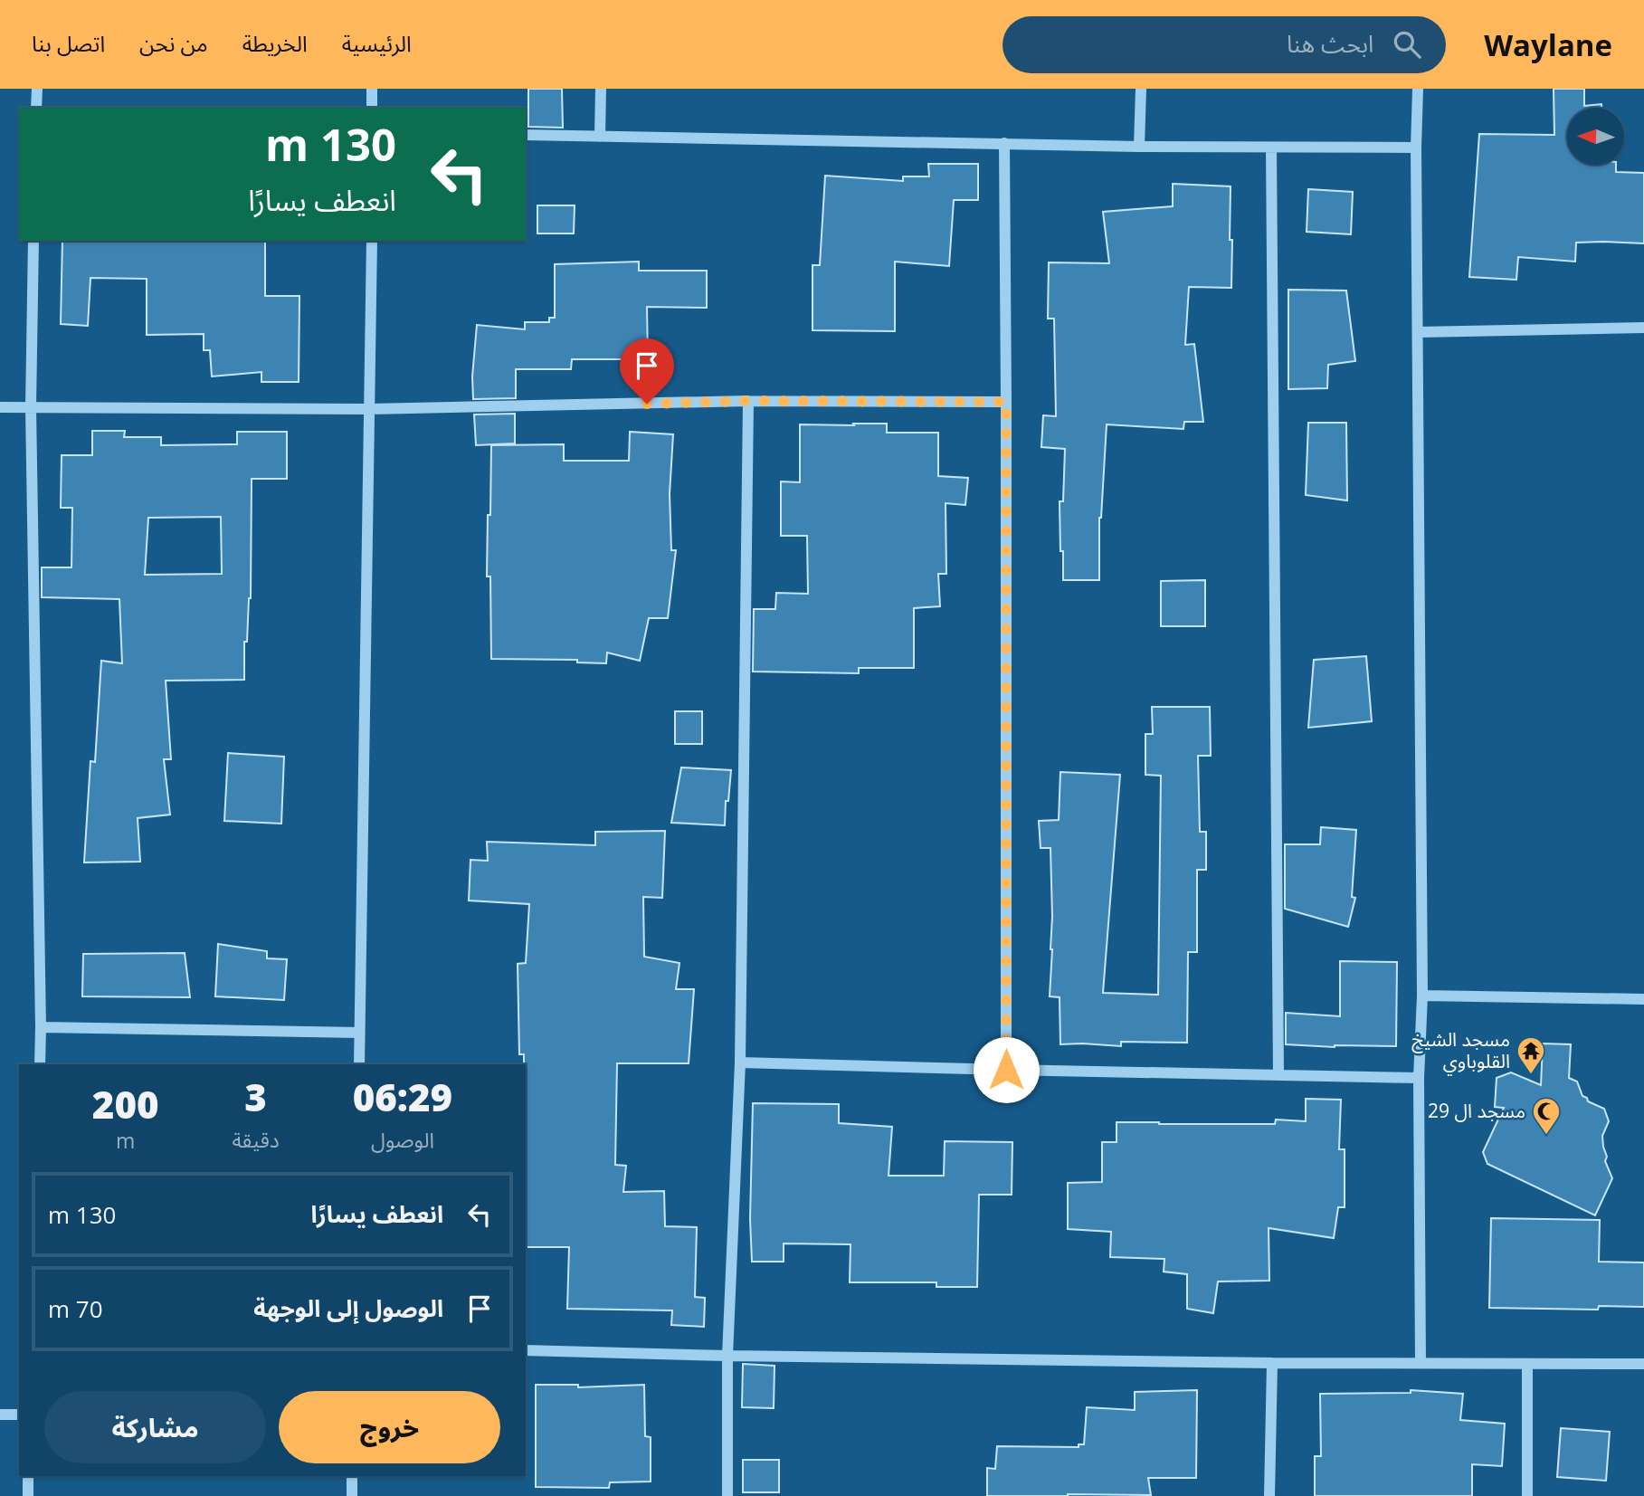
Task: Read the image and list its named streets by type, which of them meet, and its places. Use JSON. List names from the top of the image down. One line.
{"places":{"temple":["مسجد الشيخ القلوباوي"],"mosque":["مسجد ال 29"]},"north":"left","page":{"header":"Waylane","search":"ابحث هنا","nav":["الرئيسية","الخريطة","من نحن","اتصل بنا"],"turn":["130 m","انعطف يسارًا"],"eta":["06:29","الوصول","3","دقيقة","200","m"],"list":[{"name":"انعطف يسارًا","value":"130 m"},{"name":"الوصول إلى الوجهة","value":"70 m"}],"buttons":["خروج","مشاركة"]}}
